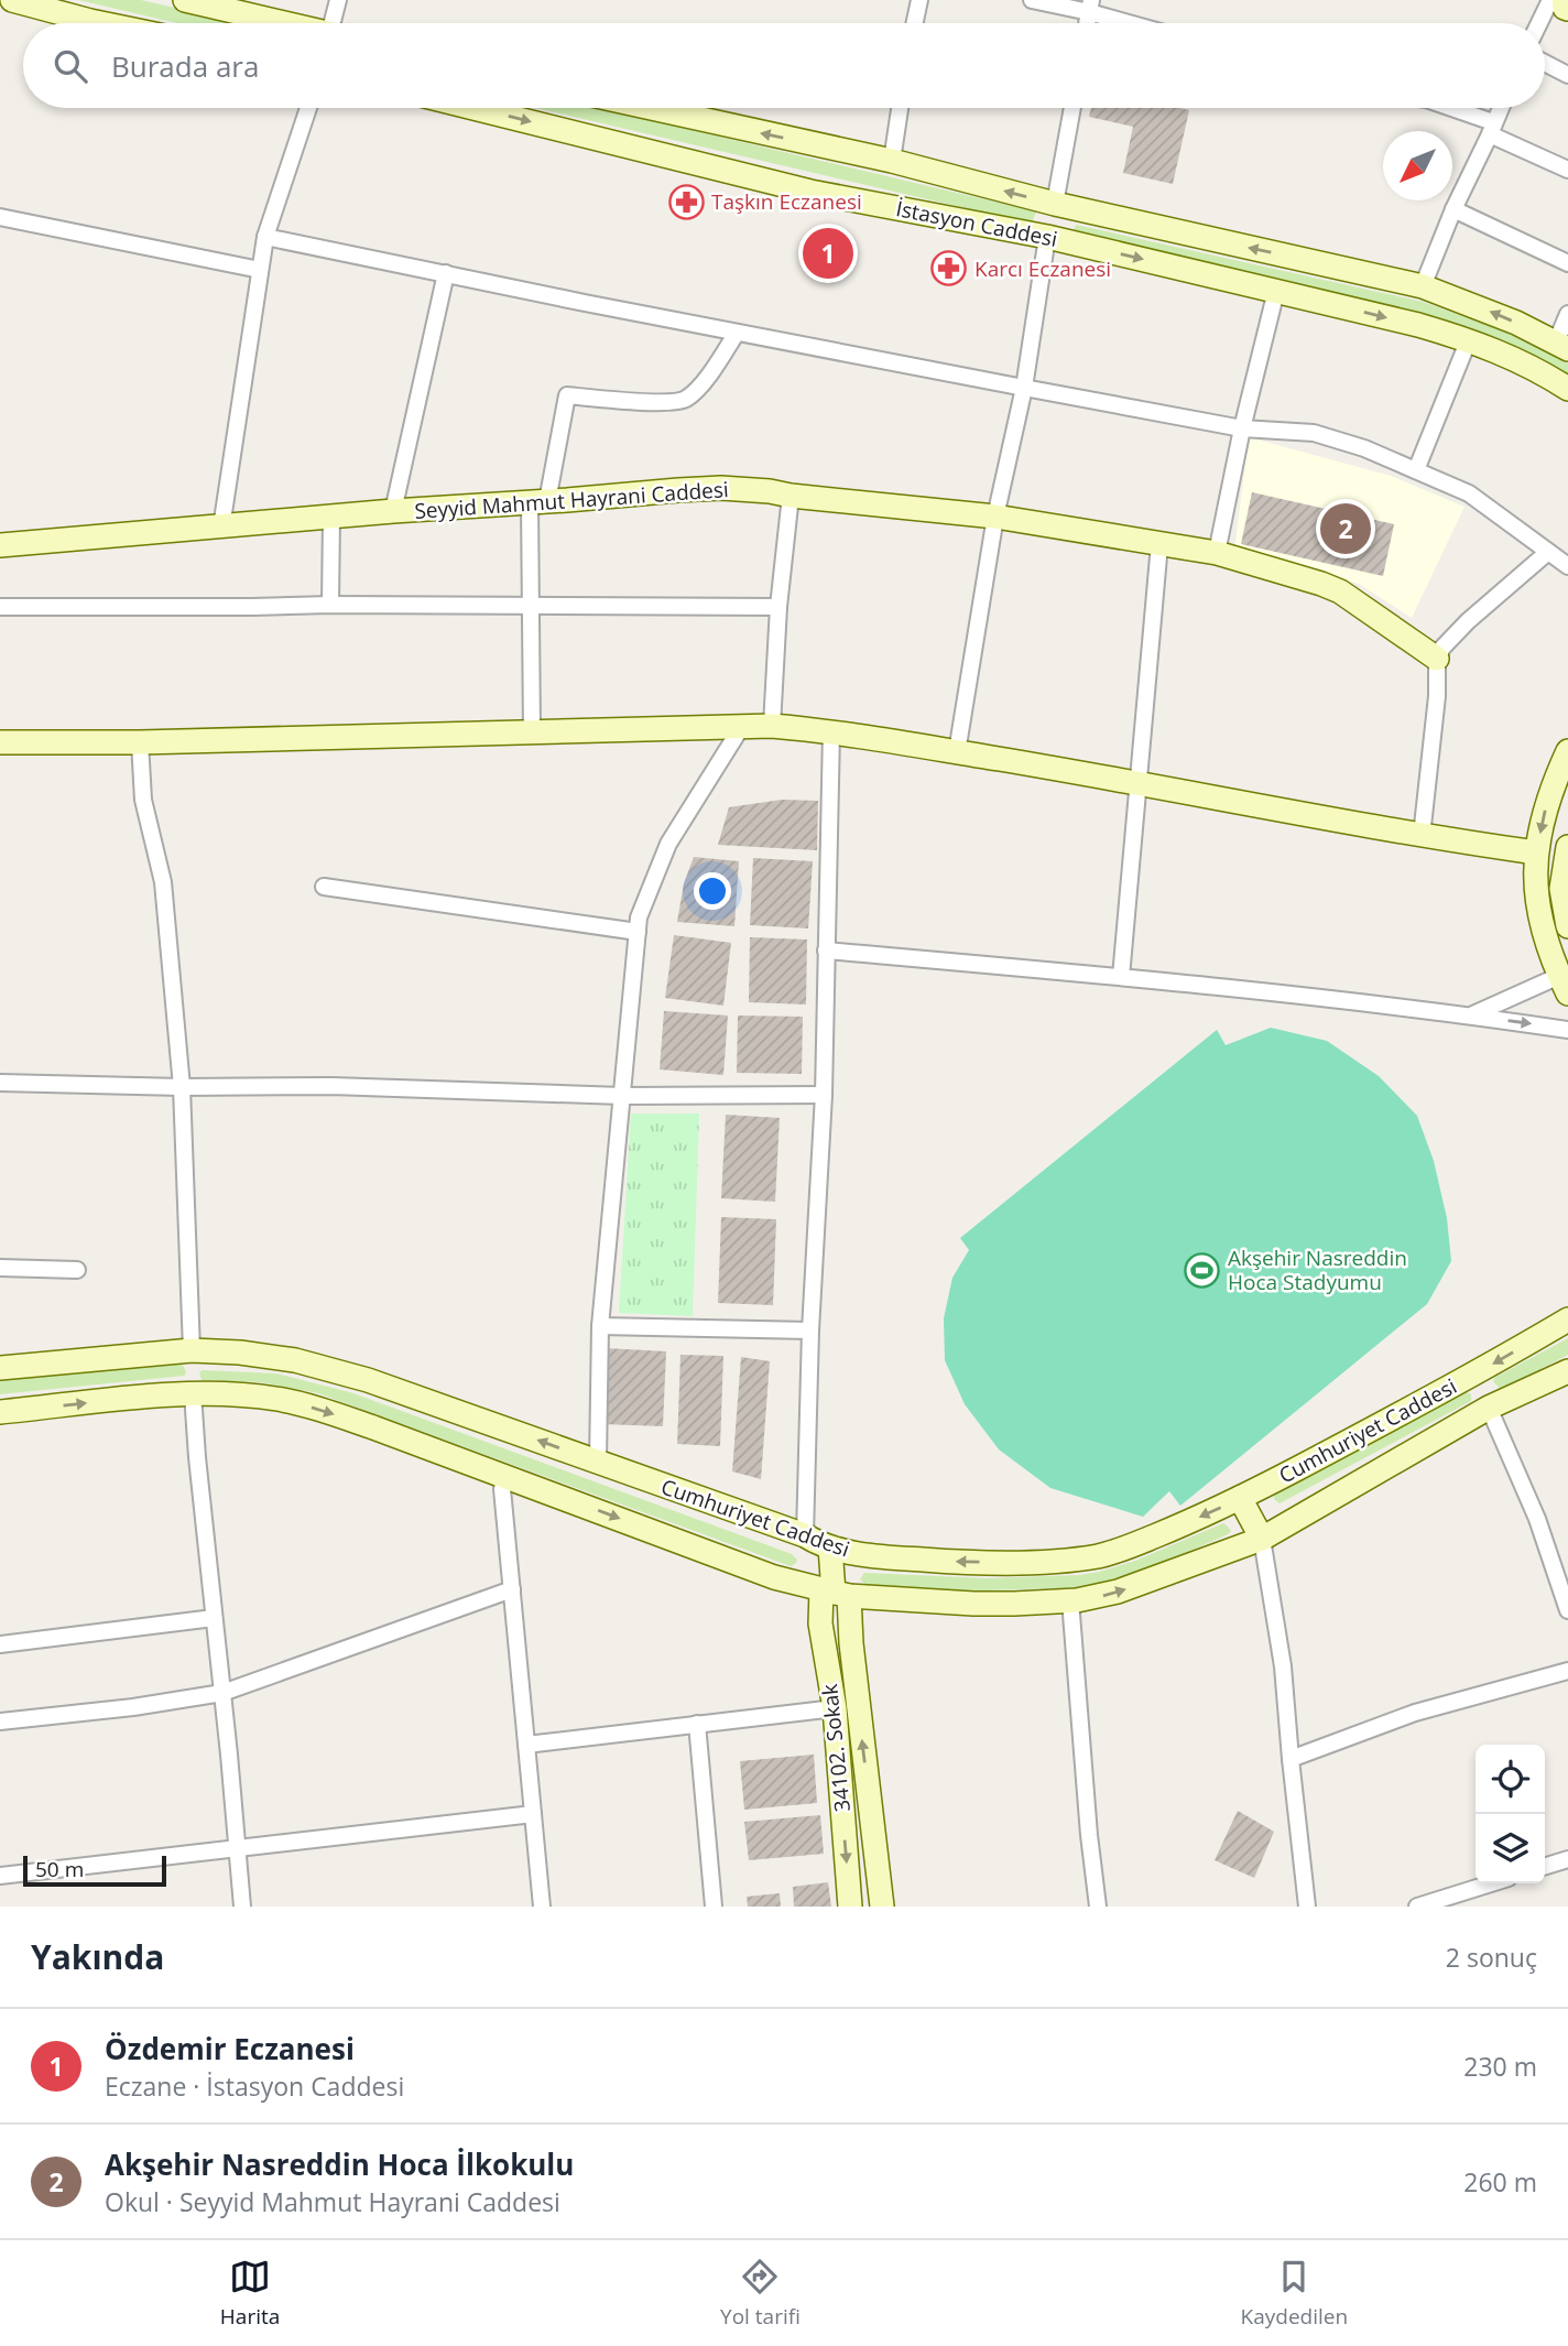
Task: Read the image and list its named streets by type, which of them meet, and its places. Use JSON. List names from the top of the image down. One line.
{"streets":{"main road":["İstasyon Caddesi","Seyyid Mahmut Hayrani Caddesi","Cumhuriyet Caddesi","34102. Sokak"]},"crossings":[["Cumhuriyet Caddesi","34102. Sokak"]],"places":{"pharmacy":["Taşkın Eczanesi","Karcı Eczanesi"],"sports":["Akşehir Nasreddin Hoca Stadyumu"]},"scale_bar":"50 m","north":"bottom left","page":{"search":"Burada ara","pins":["1","2"],"scale":"50 m","heading":["Yakında","2 sonuç"],"list":[{"mark":"1","name":"Özdemir Eczanesi","note":"Eczane · İstasyon Caddesi","value":"230 m"},{"mark":"2","name":"Akşehir Nasreddin Hoca İlkokulu","note":"Okul · Seyyid Mahmut Hayrani Caddesi","value":"260 m"}],"nav":["Harita","Yol tarifi","Kaydedilen"]}}
